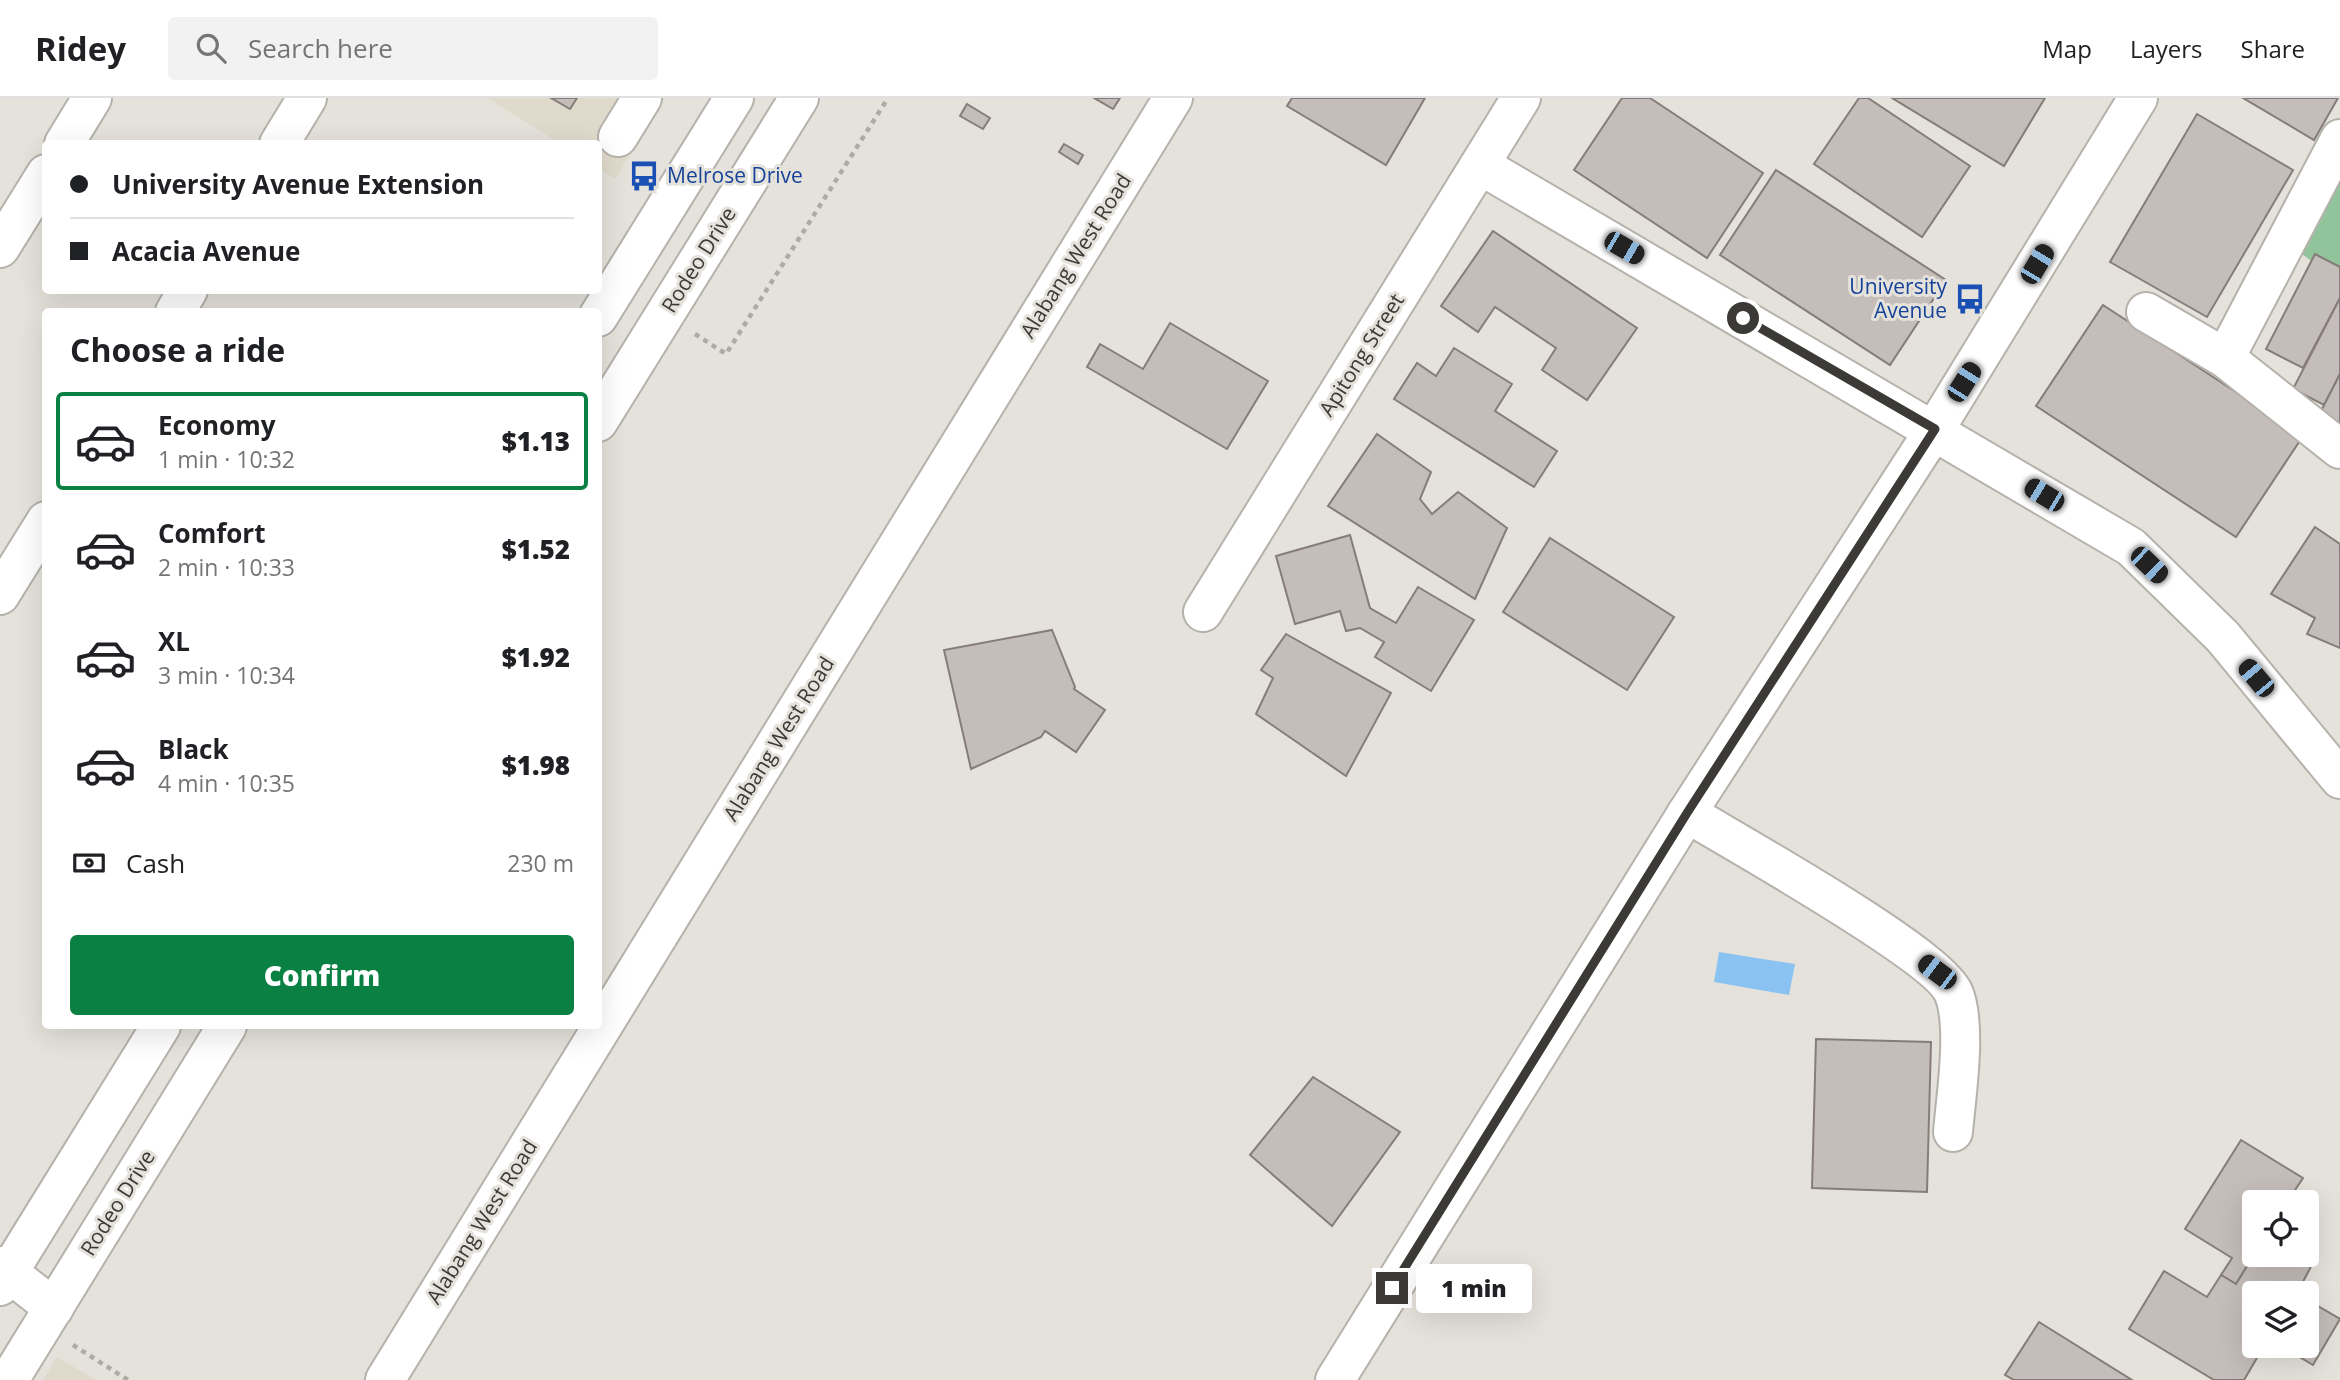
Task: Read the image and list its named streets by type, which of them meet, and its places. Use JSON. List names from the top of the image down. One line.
{"streets":{"street":["Alabang West Road","Rodeo Drive","Apitong Street"]},"places":{"bus stop":["Melrose Drive","University Avenue"]},"page":{"header":"Ridey","search":"Search here","nav":["Map","Layers","Share"],"banner":["University Avenue Extension","Acacia Avenue"],"heading":"Choose a ride","list":[{"name":"Economy","note":"1 min · 10:32","value":"$1.13"},{"name":"Comfort","note":"2 min · 10:33","value":"$1.52"},{"name":"XL","note":"3 min · 10:34","value":"$1.92"},{"name":"Black","note":"4 min · 10:35","value":"$1.98"}],"pay":["Cash","230 m"],"buttons":"Confirm","bubble":"1 min"}}
